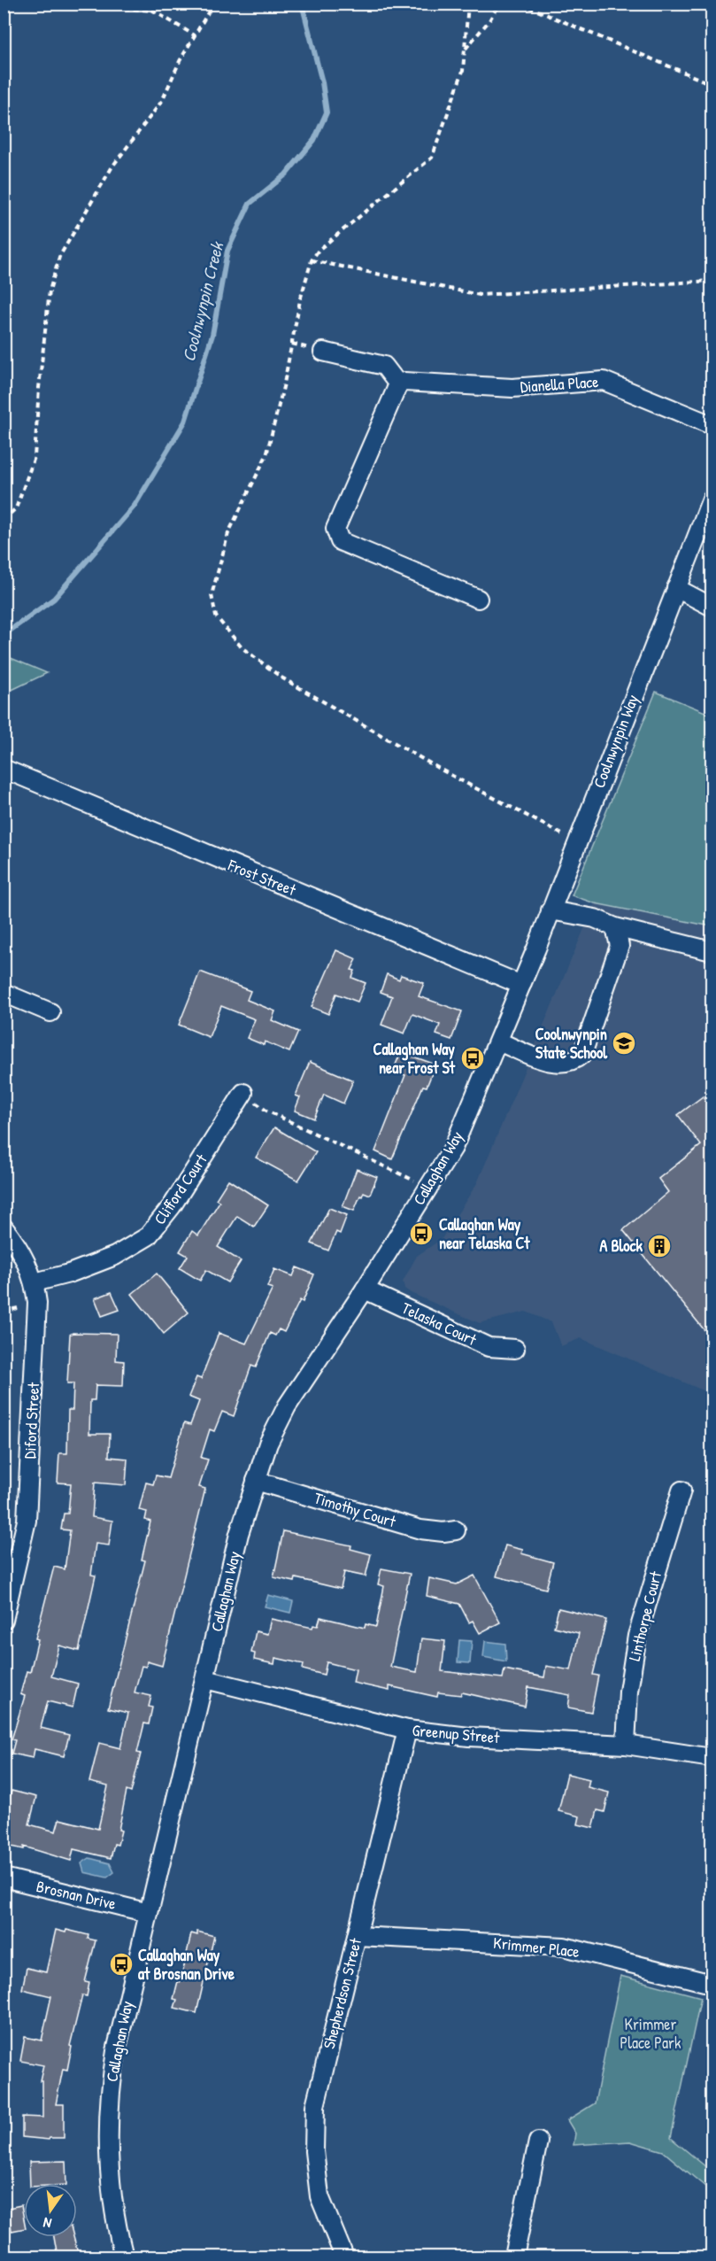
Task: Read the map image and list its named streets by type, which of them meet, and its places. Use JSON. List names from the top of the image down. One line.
{"streets":{"street":["Dianella Place","Coolnwynpin Way","Frost Street","Callaghan Way","Clifford Court","Telaska Court","Diford Street","Timothy Court","Linthorpe Court","Greenup Street","Brosnan Drive","Krimmer Place","Shepherdson Street"]},"crossings":[["Coolnwynpin Way","Frost Street"],["Coolnwynpin Way","Callaghan Way"],["Frost Street","Callaghan Way"],["Callaghan Way","Telaska Court"],["Callaghan Way","Timothy Court"],["Callaghan Way","Greenup Street"],["Callaghan Way","Brosnan Drive"],["Clifford Court","Diford Street"],["Linthorpe Court","Greenup Street"],["Greenup Street","Shepherdson Street"],["Krimmer Place","Shepherdson Street"]],"water":["Coolnwynpin Creek"],"parks":["Krimmer Place Park"],"places":{"school or university":["Coolnwynpin State School"],"bus stop":["Callaghan Way near Frost St","Callaghan Way near Telaska Ct","Callaghan Way at Brosnan Drive"],"building":["A Block"]},"north":"bottom"}
